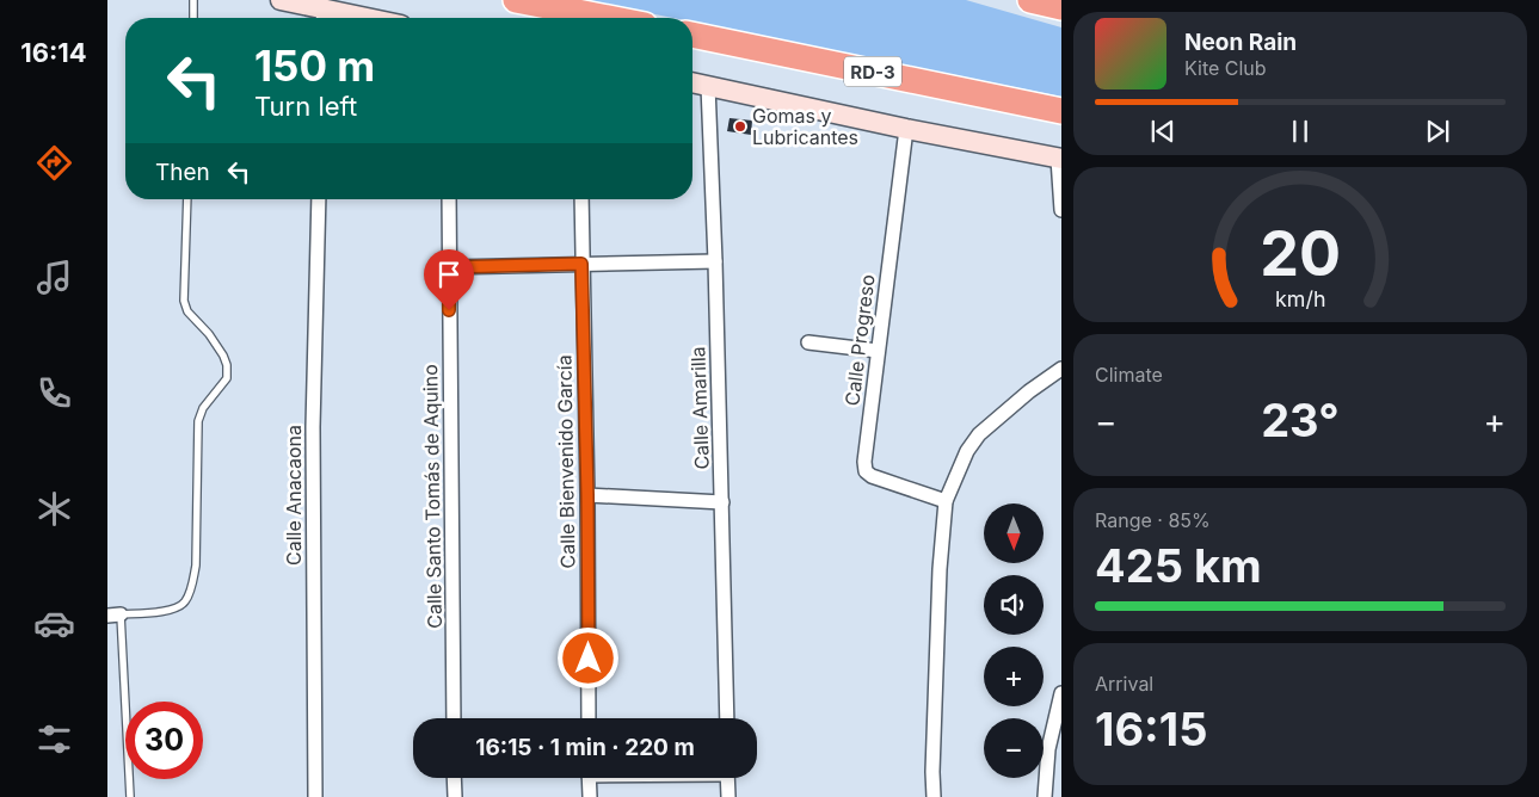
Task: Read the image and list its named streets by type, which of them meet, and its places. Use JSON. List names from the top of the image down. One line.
{"streets":{"highway":["RD-3"],"street":["Calle Progreso","Calle Amarilla","Calle Bienvenido García","Calle Anacaona","Calle Santo Tomás de Aquino"]},"places":["Gomas y Lubricantes"],"north":"bottom","page":{"tabs":"16:14","turn":["150 m","Turn left"],"song":["Neon Rain","Kite Club"],"then":"Then","tile":["Climate",["Range · 85%","425 km"],["Arrival","16:15"]],"heat":["−","23°","+"],"map_buttons":["+","−"],"limit":"30","trip":"16:15 · 1 min · 220 m","gauge":["20","km/h"]}}
